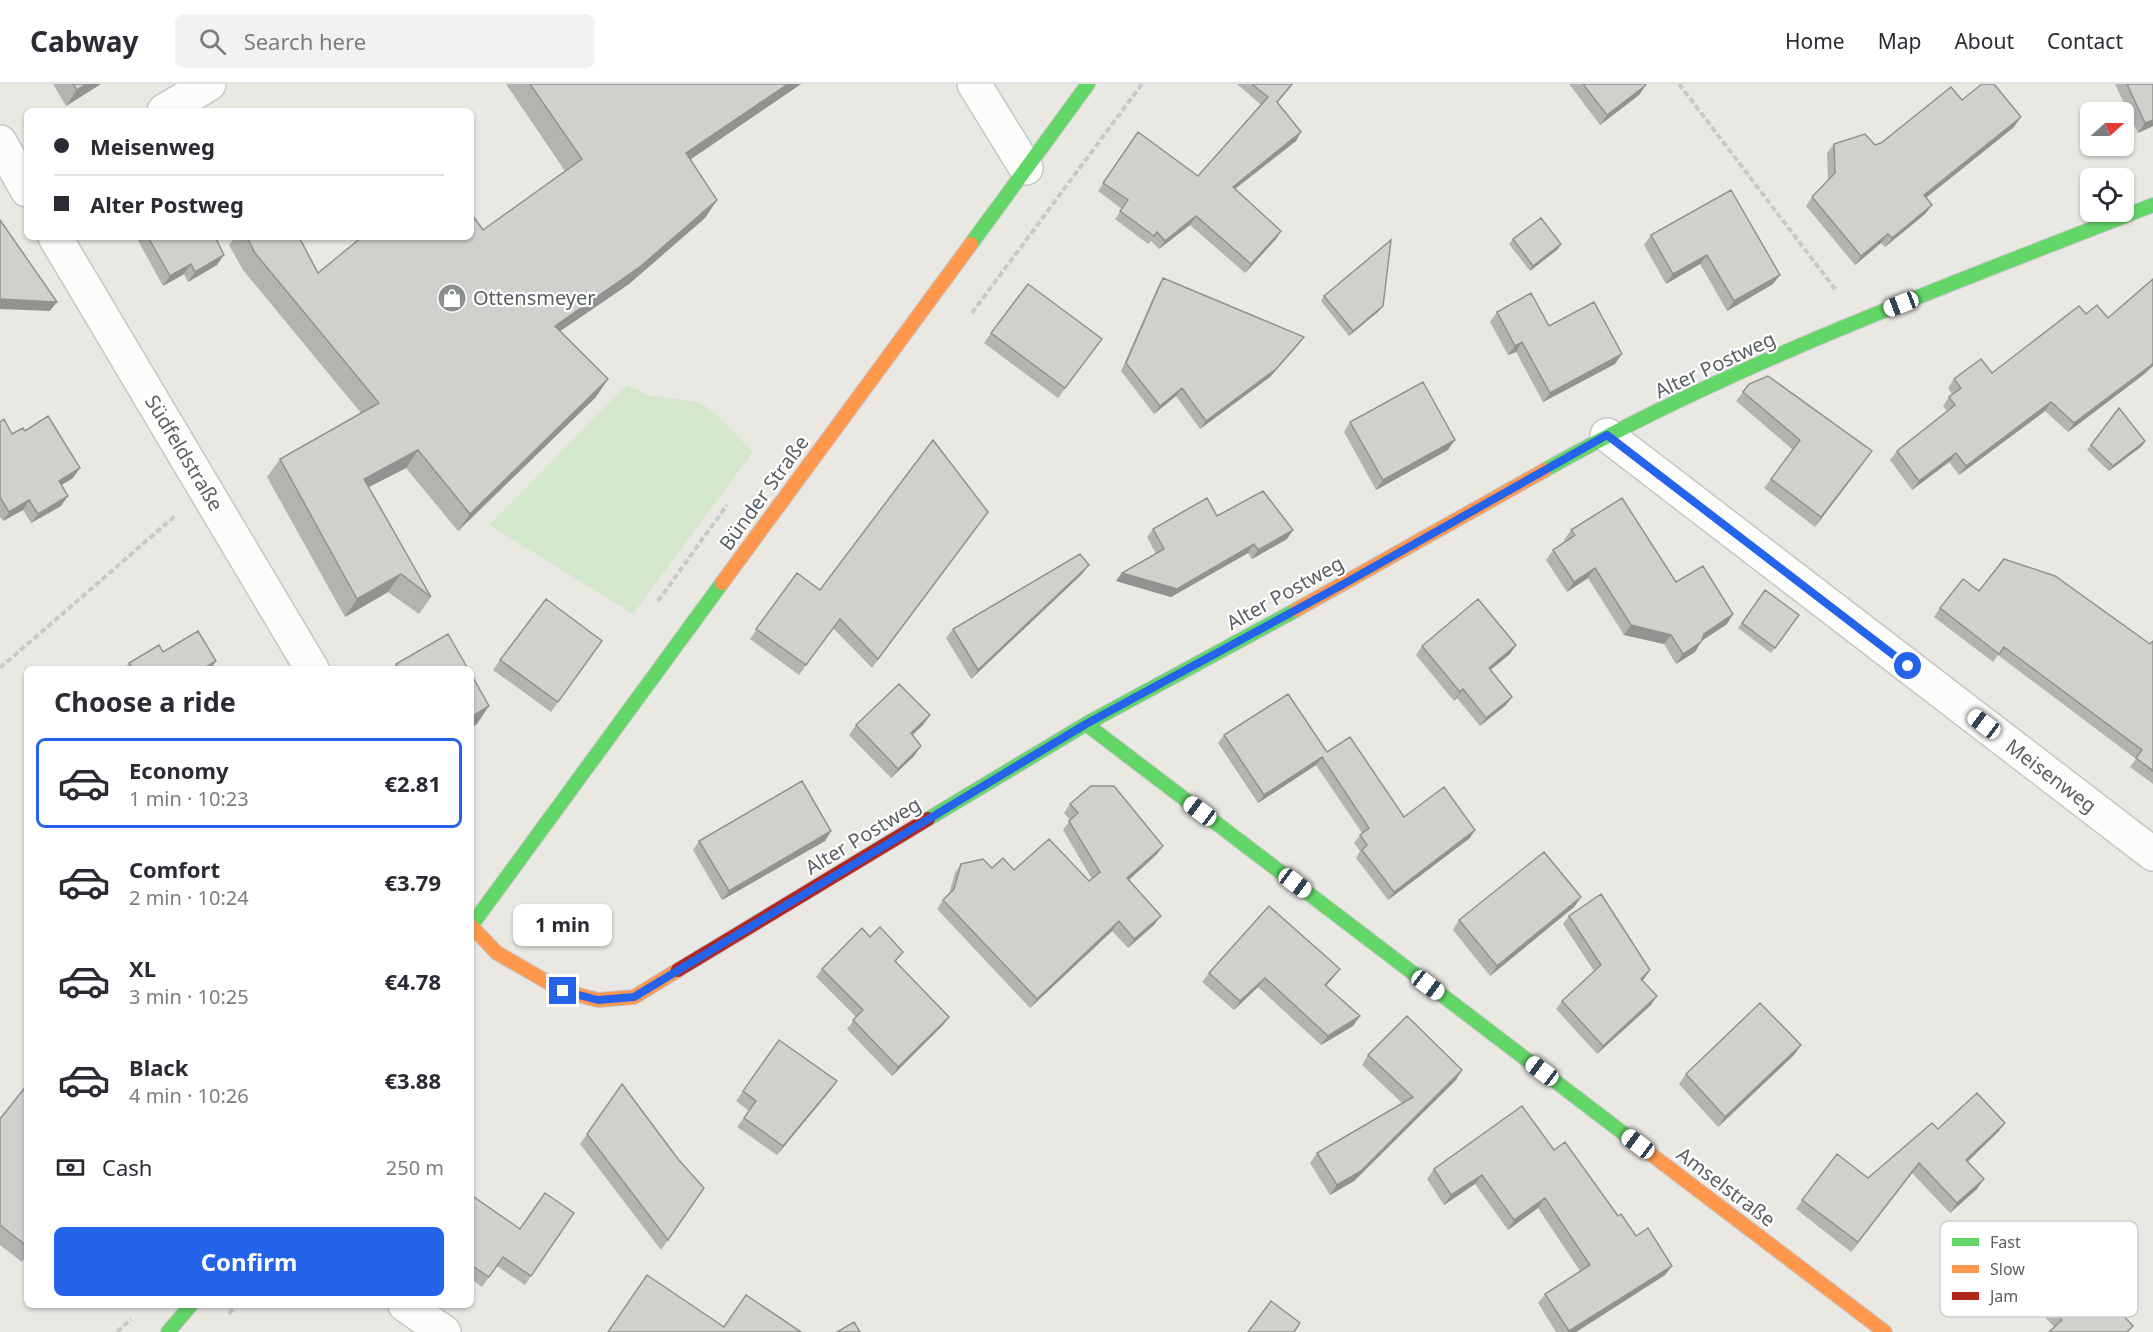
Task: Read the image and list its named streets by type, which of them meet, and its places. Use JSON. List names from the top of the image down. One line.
{"streets":{"street":["Alter Postweg","Südfeldstraße","Bünder Straße","Meisenweg","Amselstraße"]},"crossings":[["Alter Postweg","Meisenweg"],["Alter Postweg","Amselstraße"]],"places":{"shop":["Ottensmeyer"]},"legend":["Fast","Slow","Jam"],"north":"right","page":{"header":"Cabway","search":"Search here","nav":["Home","Map","About","Contact"],"banner":["Meisenweg","Alter Postweg"],"heading":"Choose a ride","list":[{"name":"Economy","note":"1 min · 10:23","value":"€2.81"},{"name":"Comfort","note":"2 min · 10:24","value":"€3.79"},{"name":"XL","note":"3 min · 10:25","value":"€4.78"},{"name":"Black","note":"4 min · 10:26","value":"€3.88"}],"bubble":"1 min","pay":["Cash","250 m"],"buttons":"Confirm"}}
